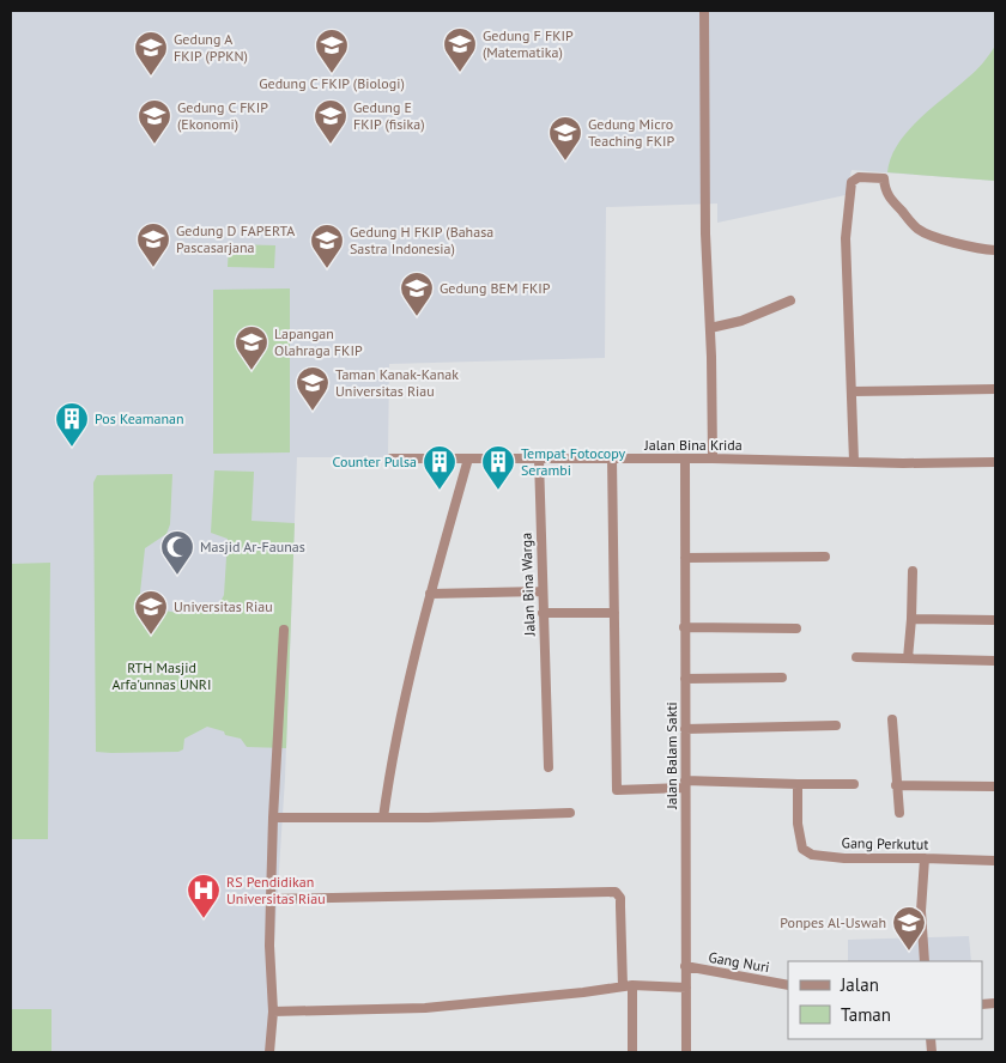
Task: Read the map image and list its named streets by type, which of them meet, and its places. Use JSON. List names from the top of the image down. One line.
{"streets":{"street":["Jalan Bina Krida","Jalan Bina Warga","Jalan Balam Sakti","Gang Perkutut","Gang Nuri"]},"crossings":[["Jalan Bina Krida","Jalan Bina Warga"],["Jalan Bina Krida","Jalan Balam Sakti"],["Jalan Balam Sakti","Gang Nuri"]],"parks":["RTH Masjid Arfa'unnas UNRI"],"places":{"school or university":["Gedung F FKIP (Matematika)","Gedung C FKIP (Biologi)","Gedung A FKIP (PPKN)","Gedung C FKIP (Ekonomi)","Gedung E FKIP (fisika)","Gedung Micro Teaching FKIP","Gedung D FAPERTA Pascasarjana","Gedung H FKIP (Bahasa Sastra Indonesia)","Gedung BEM FKIP","Lapangan Olahraga FKIP","Taman Kanak-Kanak Universitas Riau","Universitas Riau","Ponpes Al-Uswah"],"building":["Pos Keamanan","Counter Pulsa","Tempat Fotocopy Serambi"],"mosque":["Masjid Ar-Faunas"],"hospital":["RS Pendidikan Universitas Riau"]},"legend":["Jalan","Taman"]}
